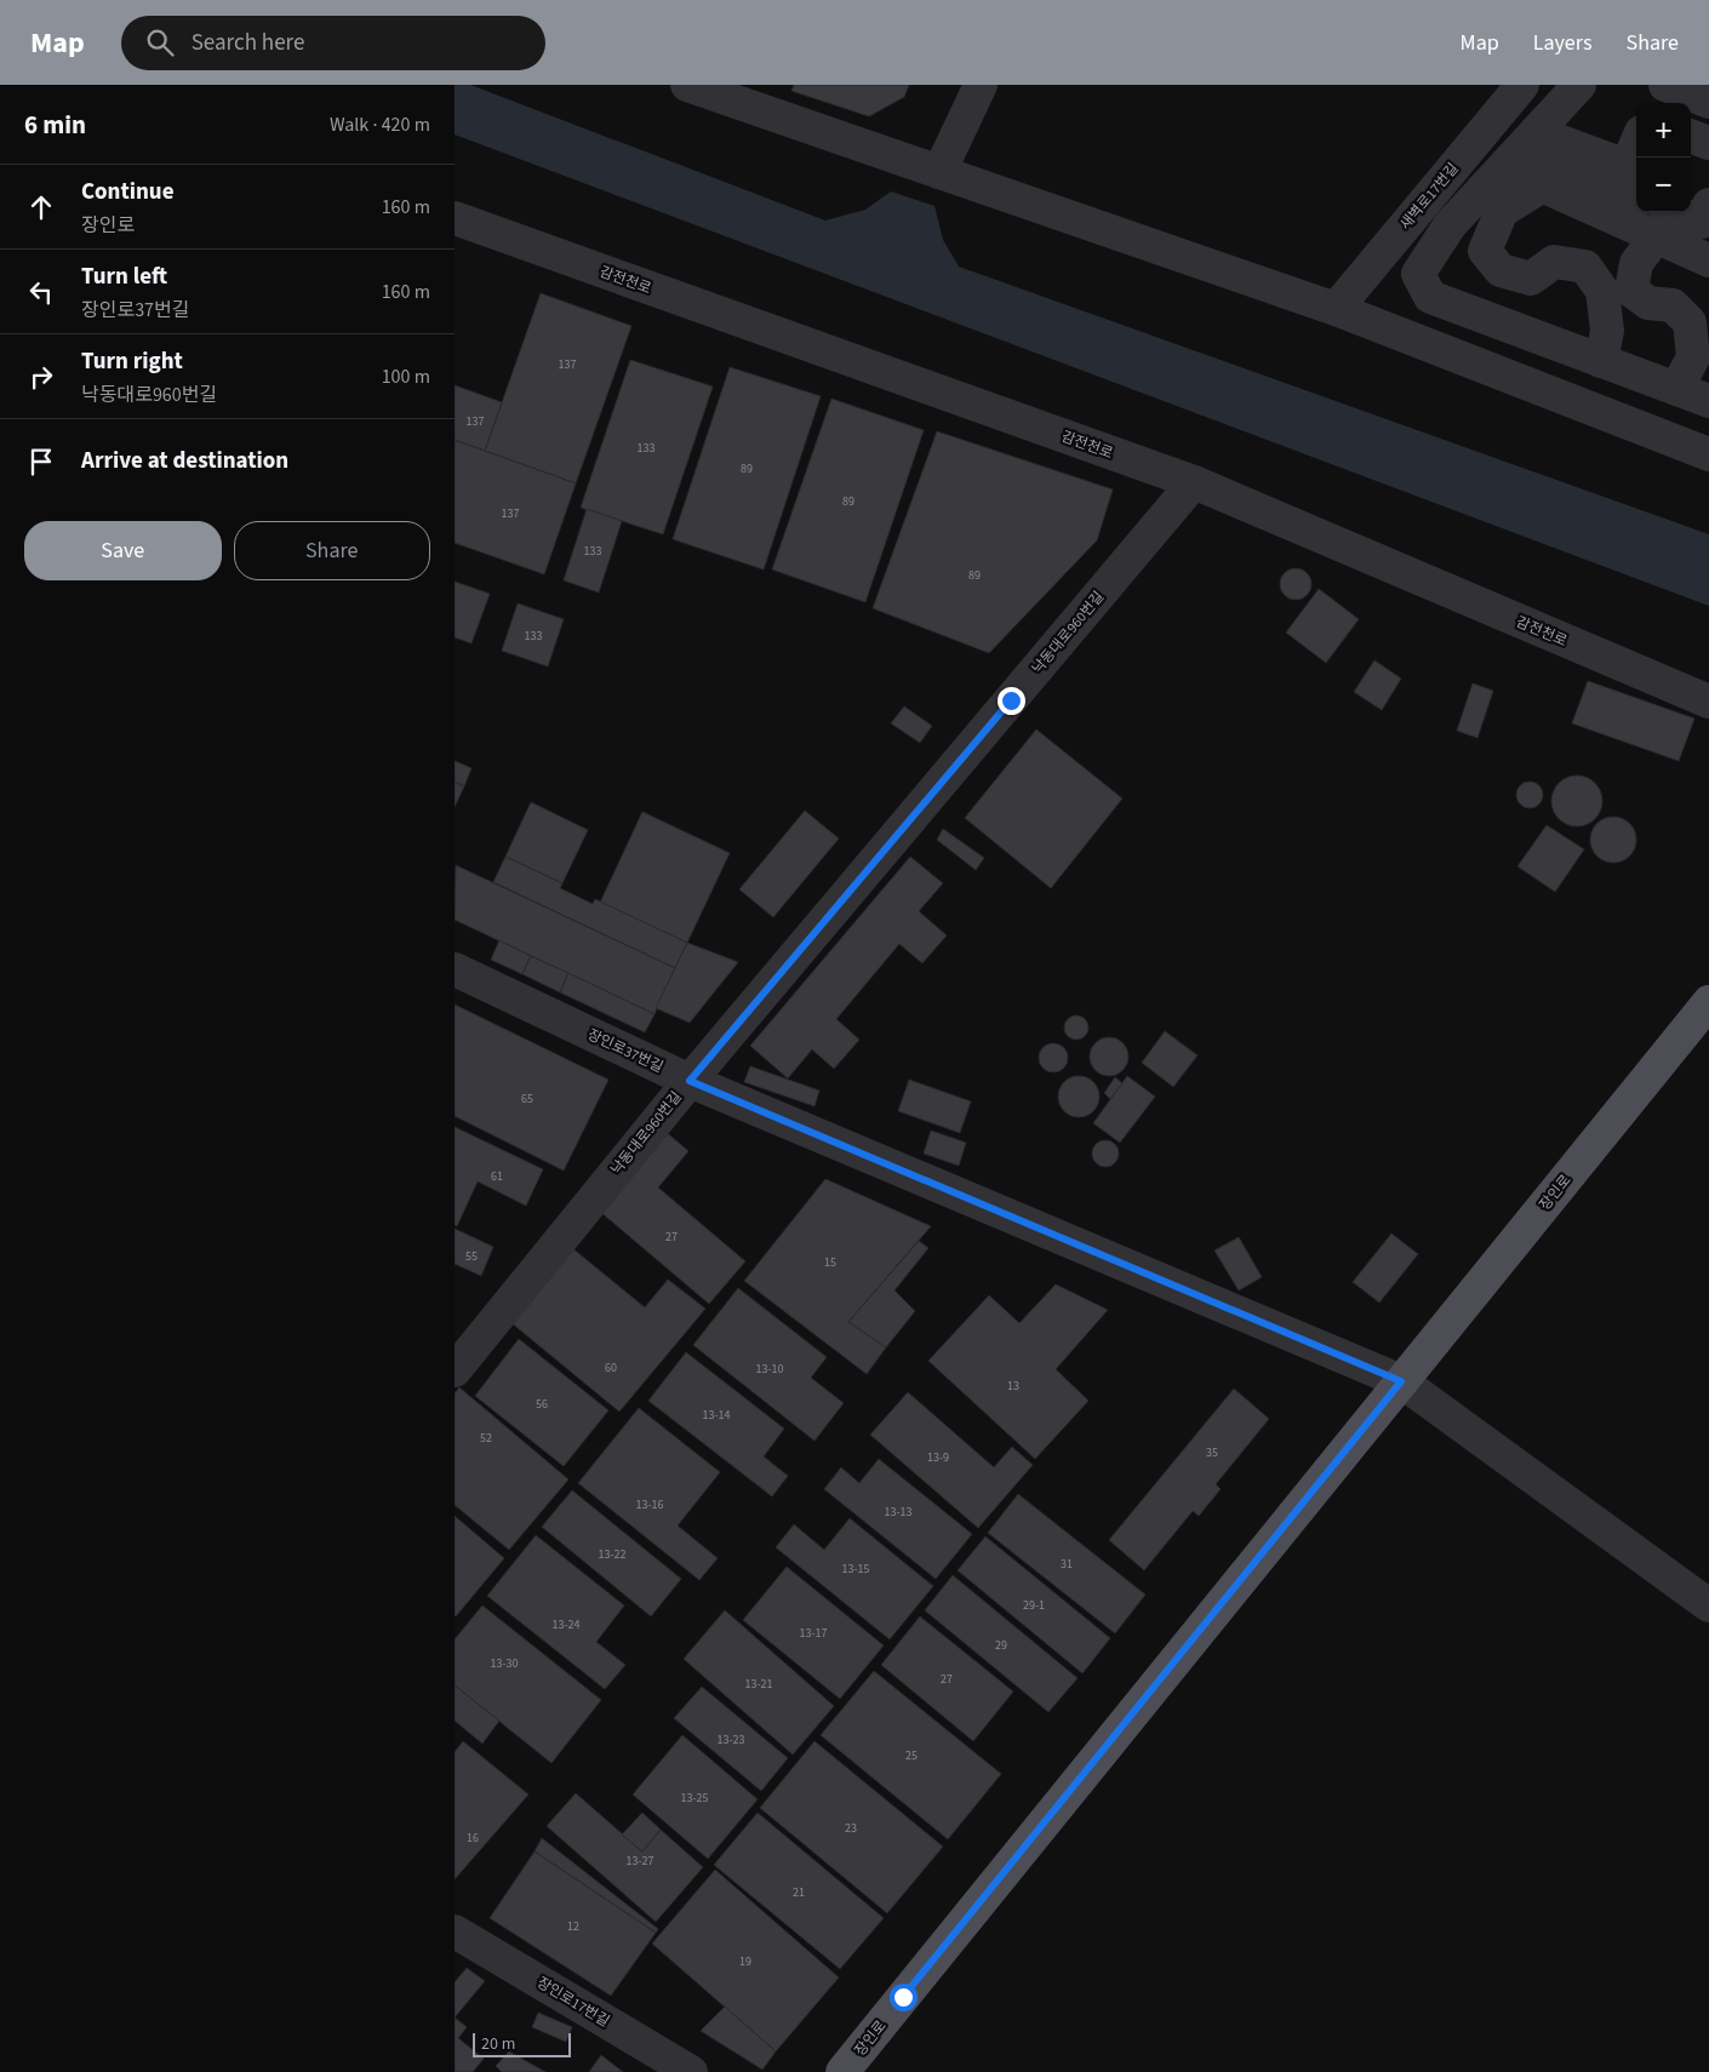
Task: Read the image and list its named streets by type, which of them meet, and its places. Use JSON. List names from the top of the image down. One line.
{"streets":{"main road":["장인로"],"street":["새벽로17번길","감전천로","낙동대로960번길","장인로37번길","장인로17번길"]},"crossings":[["감전천로","낙동대로960번길"],["낙동대로960번길","장인로37번길"],["장인로37번길","장인로"]],"house_numbers":["137","137","133","89","89","137","133","89","133","65","61","27","55","15","60","13-10","13","56","13-14","52","35","13-9","13-16","13-13","13-22","31","13-15","29-1","13-24","13-17","29","13-30","27","13-21","13-23","25","13-25","23","16","13-27","21","12","19"],"scale_bar":"20 m","page":{"header":"Map","search":"Search here","nav":["Map","Layers","Share"],"heading":["6 min","Walk · 420 m"],"map_buttons":["+","−"],"list":[["Continue","장인로","160 m"],["Turn left","장인로37번길","160 m"],["Turn right","낙동대로960번길","100 m"],"Arrive at destination"],"buttons":["Save","Share"],"scale":"20 m"}}
